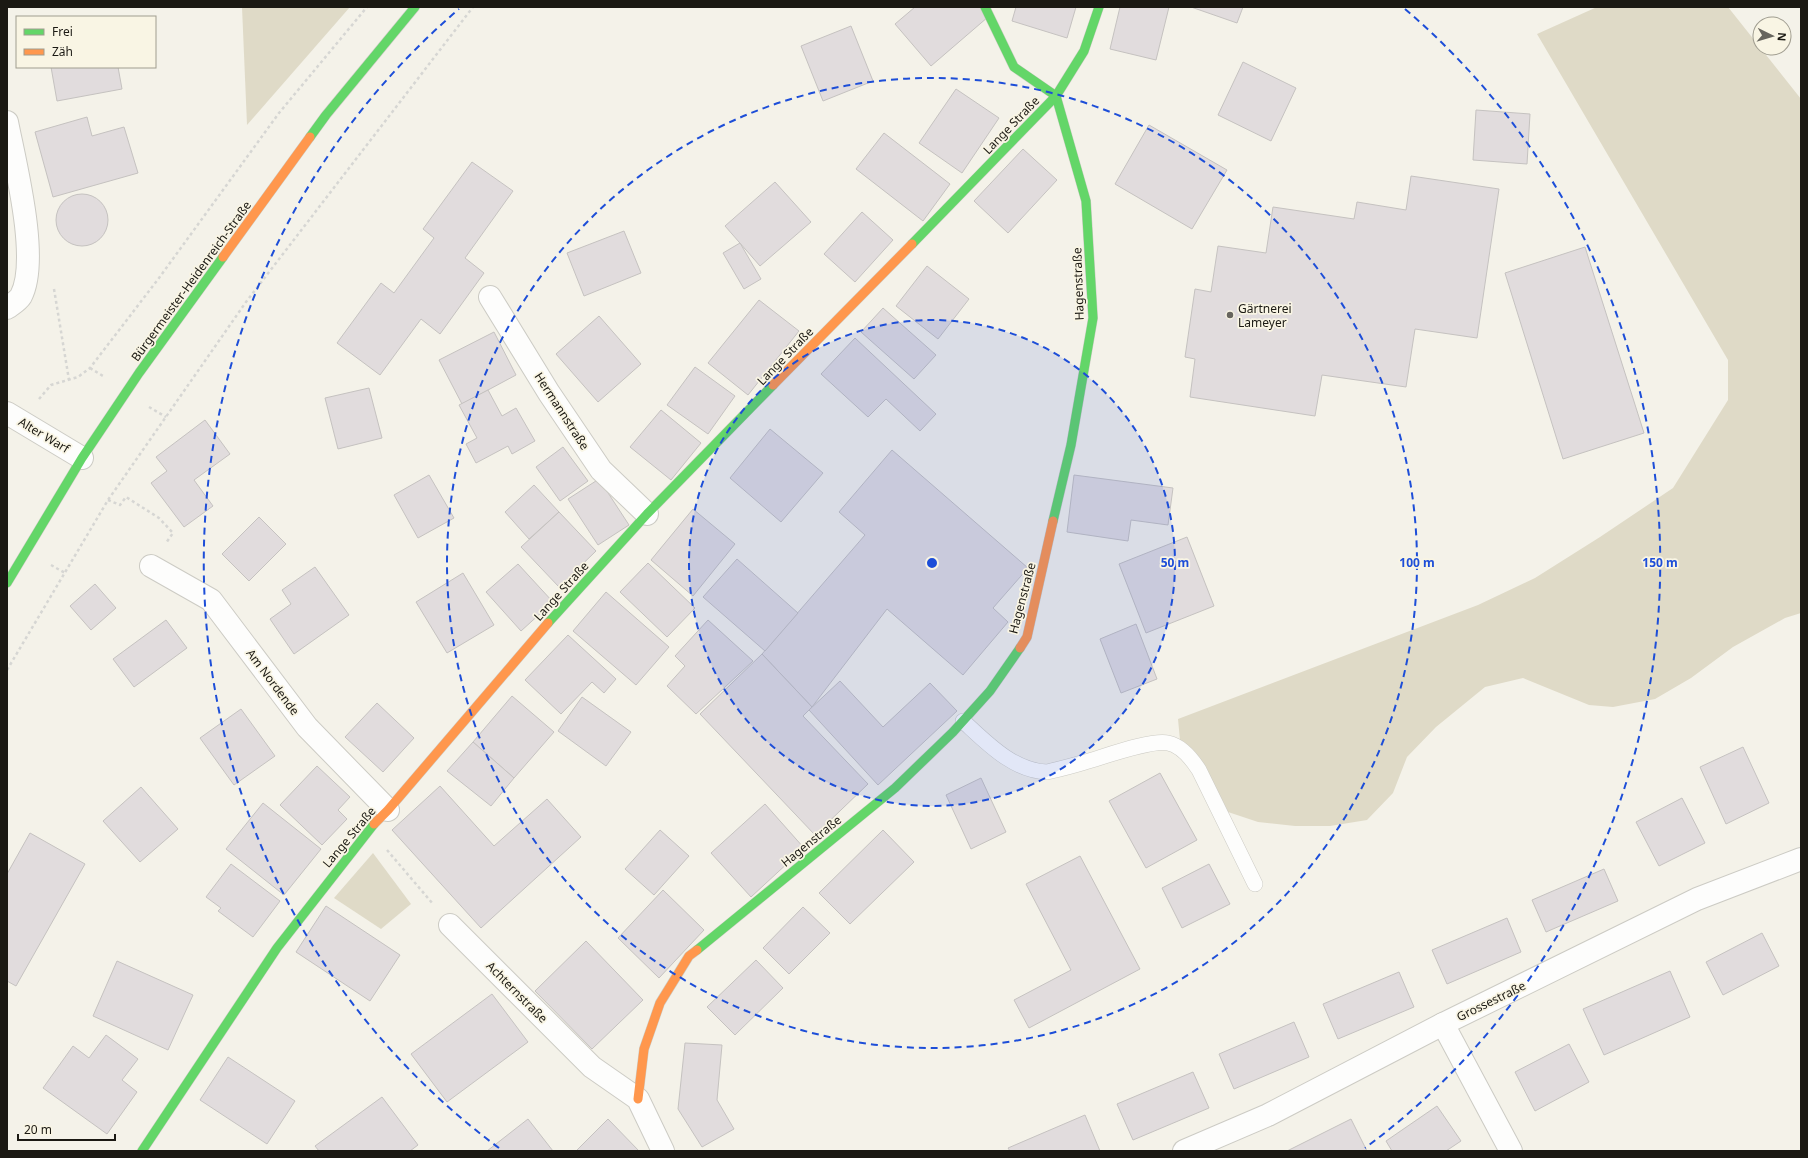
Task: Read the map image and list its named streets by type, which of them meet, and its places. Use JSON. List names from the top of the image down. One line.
{"streets":{"street":["Lange Straße","Bürgermeister-Heidenreich-Straße","Hagenstraße","Hermannstraße","Alter Warf","Am Nordende","Achternstraße","Grossestraße"]},"crossings":[["Lange Straße","Hagenstraße"],["Lange Straße","Hermannstraße"],["Lange Straße","Am Nordende"],["Bürgermeister-Heidenreich-Straße","Alter Warf"],["Hagenstraße","Achternstraße"]],"places":["Gärtnerei Lameyer"],"legend":["Frei","Zäh"],"scale_bar":"20 m","north":"right","rings":["50 m","100 m","150 m"]}
